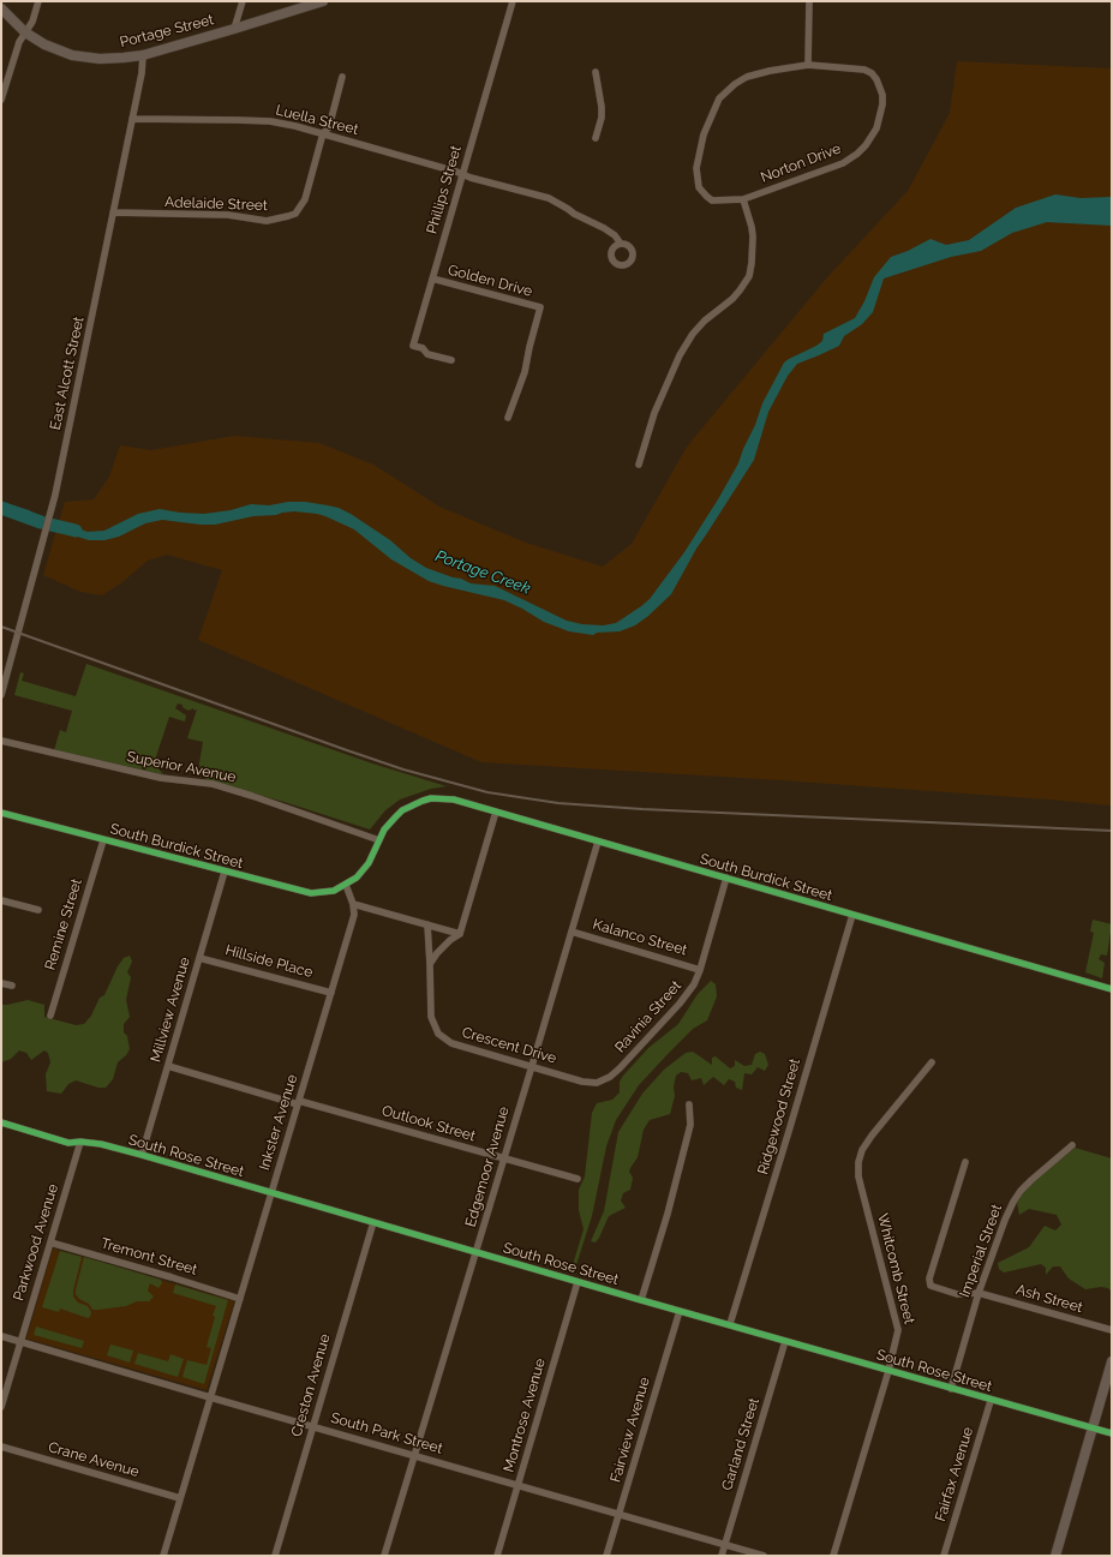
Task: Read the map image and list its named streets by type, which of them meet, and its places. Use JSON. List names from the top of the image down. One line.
{"streets":{"main road":["Portage Street"],"street":["Luella Street","Norton Drive","Phillips Street","Adelaide Street","Golden Drive","East Alcott Street","Superior Avenue","South Burdick Street","Remine Street","Kalanco Street","Hillside Place","Millview Avenue","Ravinia Street","Crescent Drive","Ridgewood Street","Inkster Avenue","Outlook Street","South Rose Street","Edgemoor Avenue","Parkwood Avenue","Imperial Street","Tremont Street","Whitcomb Street","Ash Street","Creston Avenue","Montrose Avenue","Fairview Avenue","South Park Street","Garland Street","Crane Avenue","Fairfax Avenue"]},"crossings":[["Portage Street","East Alcott Street"],["Luella Street","Phillips Street"],["Luella Street","Adelaide Street"],["Luella Street","East Alcott Street"],["Phillips Street","Golden Drive"],["Adelaide Street","East Alcott Street"],["Superior Avenue","South Burdick Street"],["South Burdick Street","Remine Street"],["South Burdick Street","Millview Avenue"],["South Burdick Street","Ravinia Street"],["South Burdick Street","Ridgewood Street"],["South Burdick Street","Inkster Avenue"],["South Burdick Street","Edgemoor Avenue"],["Kalanco Street","Ravinia Street"],["Kalanco Street","Edgemoor Avenue"],["Hillside Place","Millview Avenue"],["Hillside Place","Inkster Avenue"],["Millview Avenue","Outlook Street"],["Millview Avenue","South Rose Street"],["Ravinia Street","Crescent Drive"],["Crescent Drive","Edgemoor Avenue"],["Ridgewood Street","South Rose Street"],["Inkster Avenue","Outlook Street"],["Inkster Avenue","South Rose Street"],["Inkster Avenue","Tremont Street"],["Inkster Avenue","South Park Street"],["Inkster Avenue","Crane Avenue"],["Outlook Street","Edgemoor Avenue"],["South Rose Street","Edgemoor Avenue"],["South Rose Street","Parkwood Avenue"],["South Rose Street","Imperial Street"],["South Rose Street","Whitcomb Street"],["South Rose Street","Creston Avenue"],["South Rose Street","Montrose Avenue"],["South Rose Street","Fairview Avenue"],["South Rose Street","Garland Street"],["South Rose Street","Fairfax Avenue"],["Edgemoor Avenue","South Park Street"],["Parkwood Avenue","Tremont Street"],["Parkwood Avenue","South Park Street"],["Imperial Street","Ash Street"],["Creston Avenue","South Park Street"],["Montrose Avenue","South Park Street"],["Fairview Avenue","South Park Street"],["South Park Street","Garland Street"]],"water":["Portage Creek"]}
